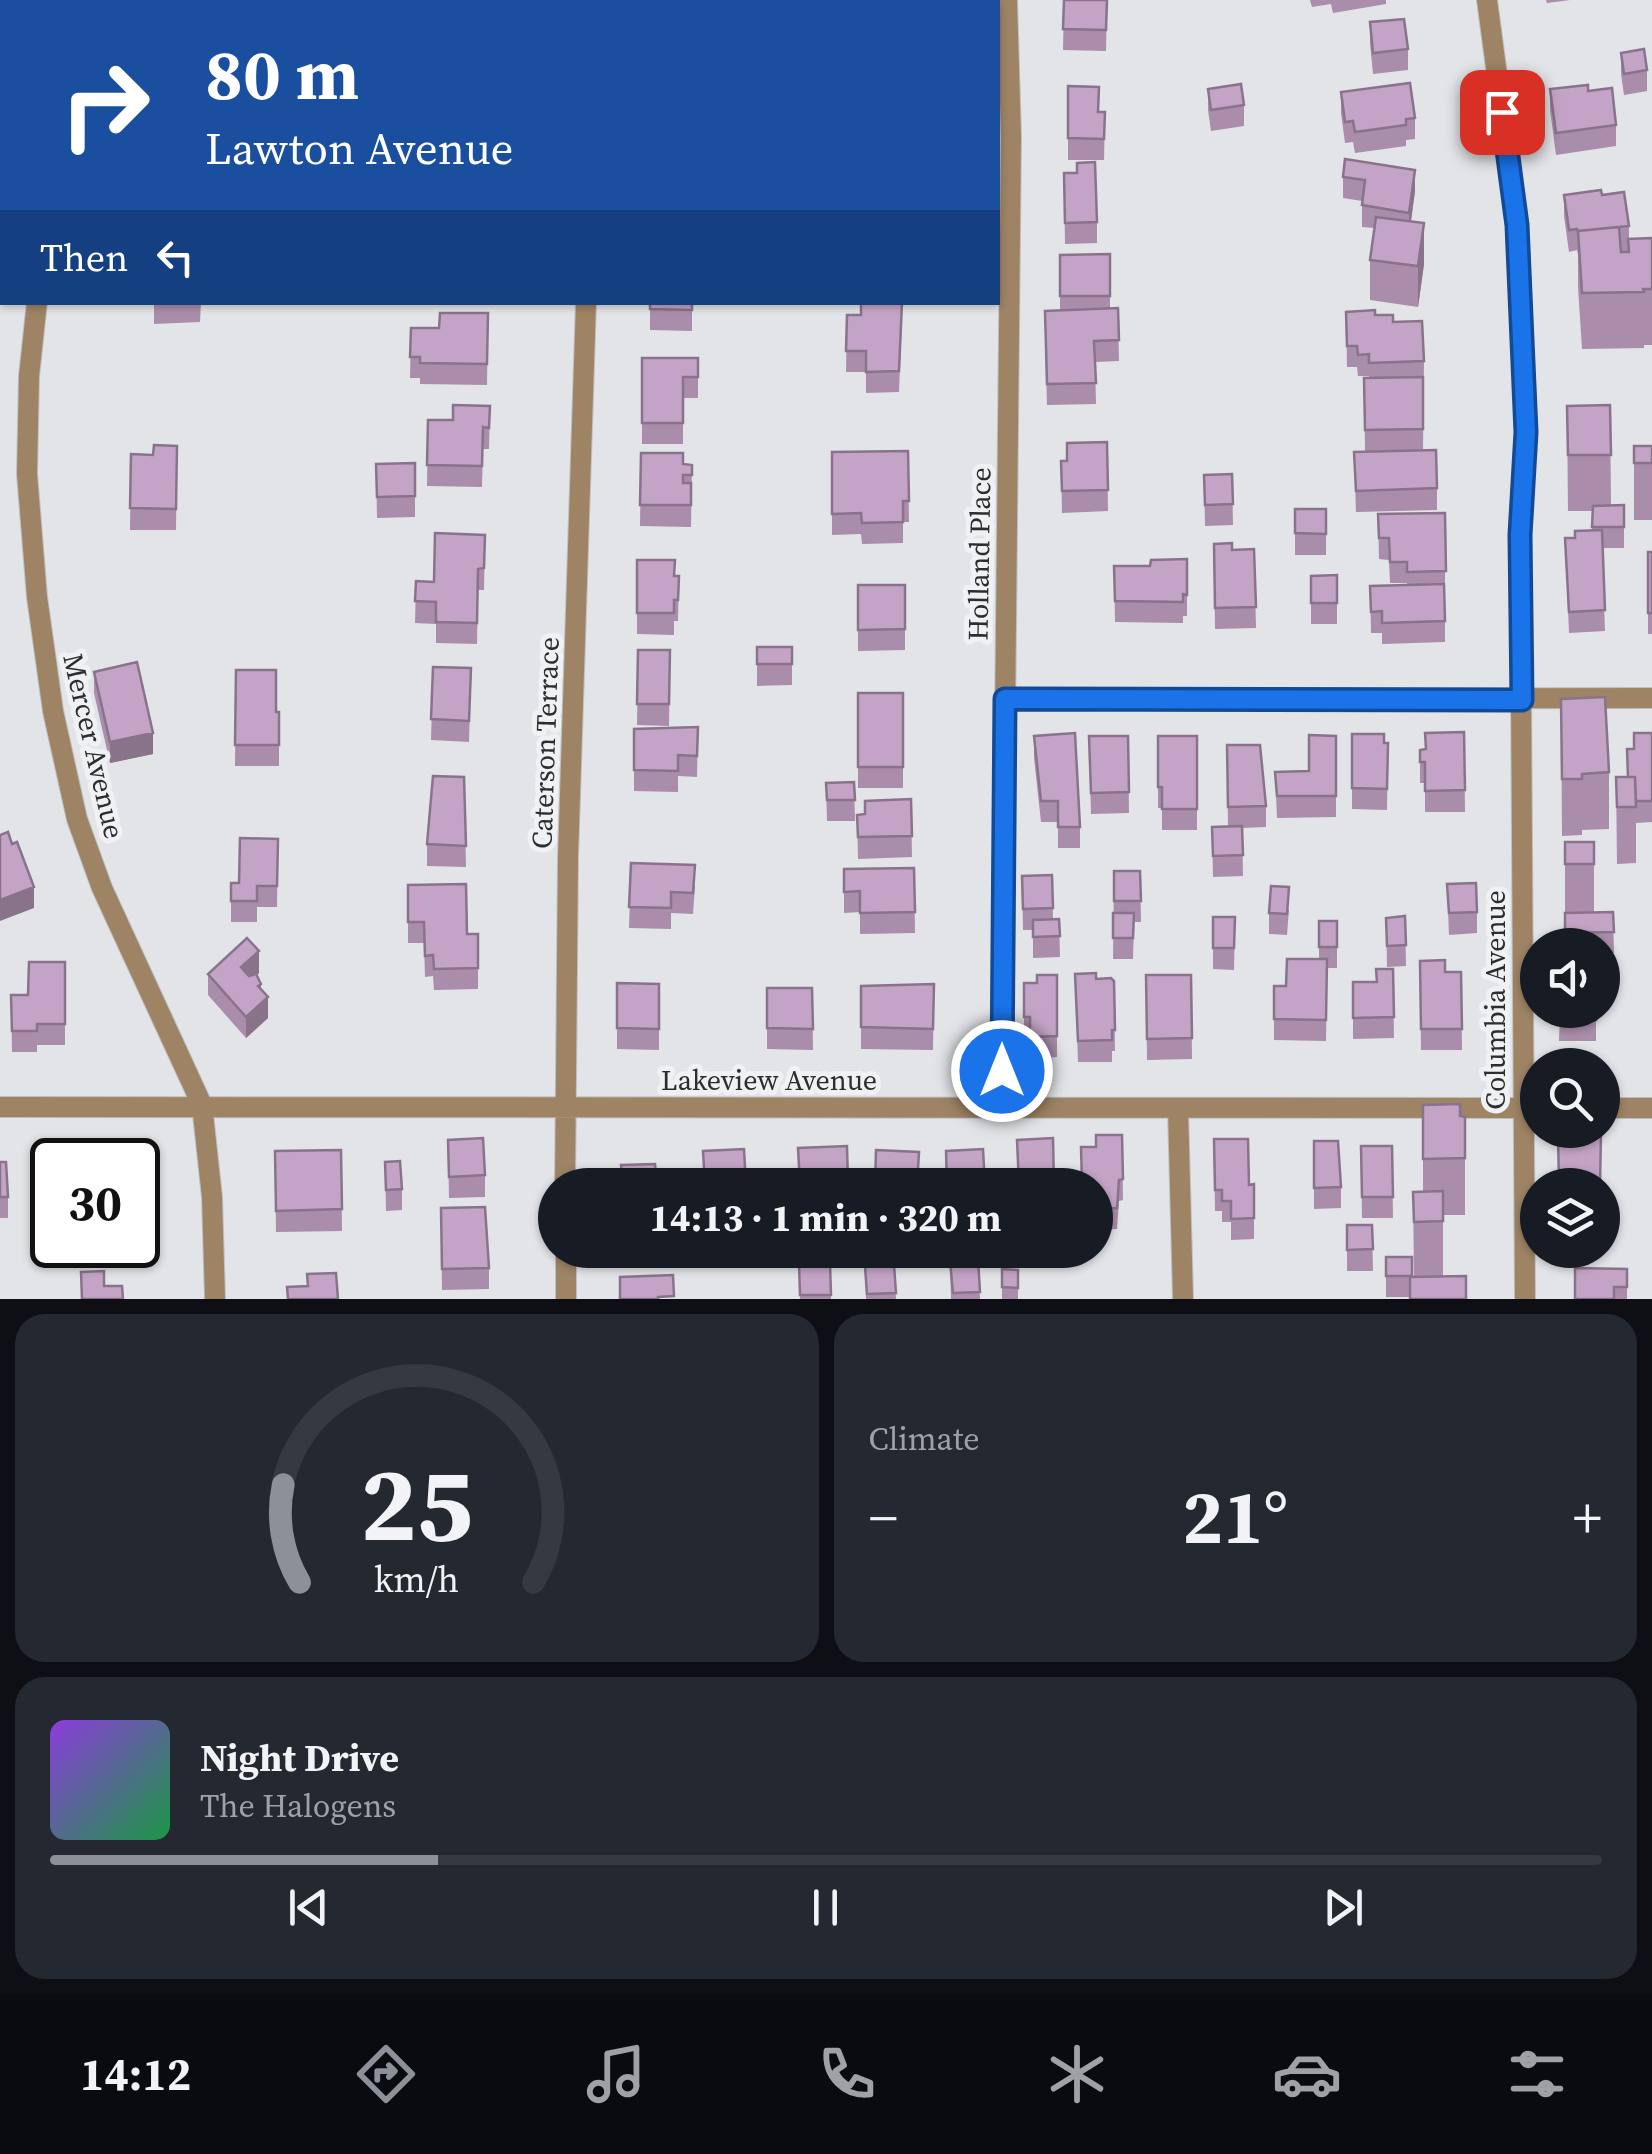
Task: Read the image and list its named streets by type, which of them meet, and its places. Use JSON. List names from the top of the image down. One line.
{"streets":{"street":["Holland Place","Caterson Terrace","Mercer Avenue","Columbia Avenue","Lakeview Avenue"]},"crossings":[["Holland Place","Lakeview Avenue"],["Caterson Terrace","Lakeview Avenue"],["Mercer Avenue","Lakeview Avenue"]],"page":{"turn":["80 m","Lawton Avenue"],"then":"Then","limit":"30","trip":"14:13 · 1 min · 320 m","tile":"Climate","heat":["−","21°","+"],"song":["Night Drive","The Halogens"],"tabs":"14:12","gauge":["25","km/h"]}}
